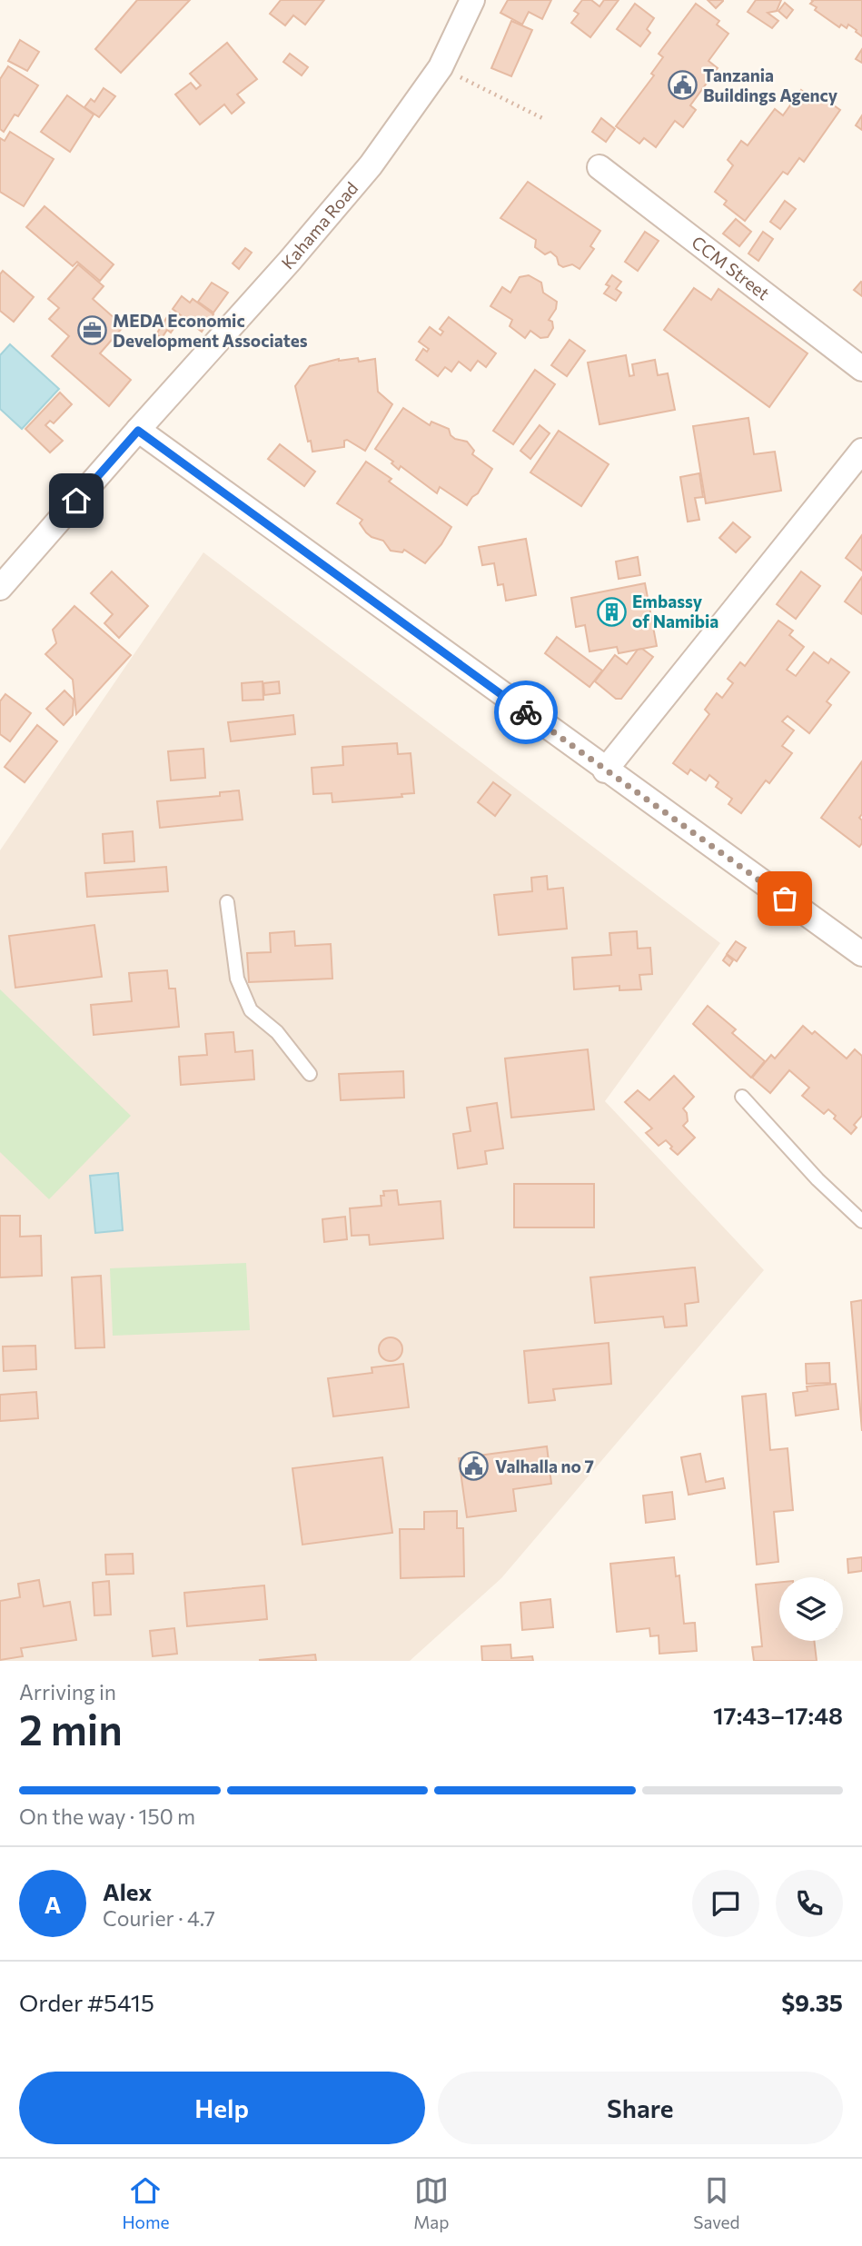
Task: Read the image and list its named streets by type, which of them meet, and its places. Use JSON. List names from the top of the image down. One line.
{"streets":{"street":["Kahama Road","CCM Street"]},"places":{"public building":["Tanzania Buildings Agency","Valhalla no 7"],"office":["MEDA Economic Development Associates"],"building":["Embassy of Namibia"]},"page":{"heading":["2 min","Arriving in","17:43–17:48"],"panel":["Alex","Courier · 4.7","Order #5415","$9.35"],"bar":"On the way · 150 m","round":"A","buttons":["Help","Share"],"tabs":["Home","Map","Saved"]}}
